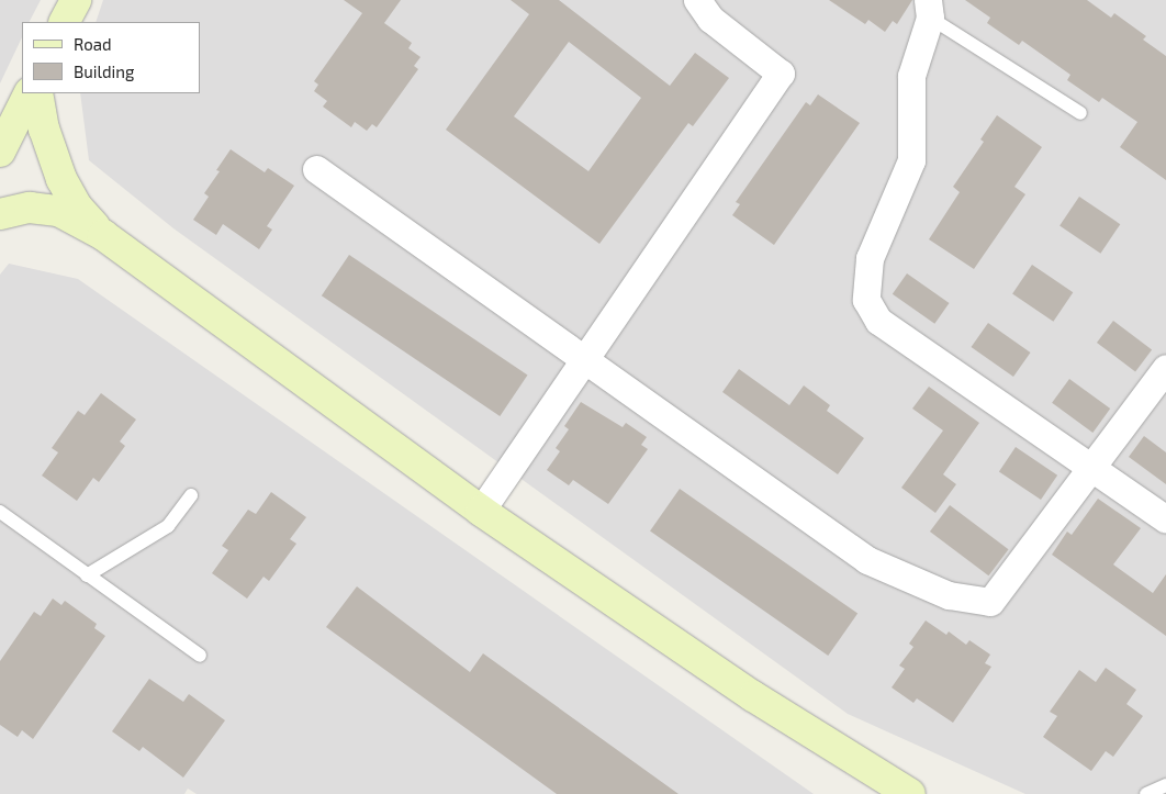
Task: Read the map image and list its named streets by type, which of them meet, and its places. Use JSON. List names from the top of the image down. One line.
{"legend":["Road","Building"]}
